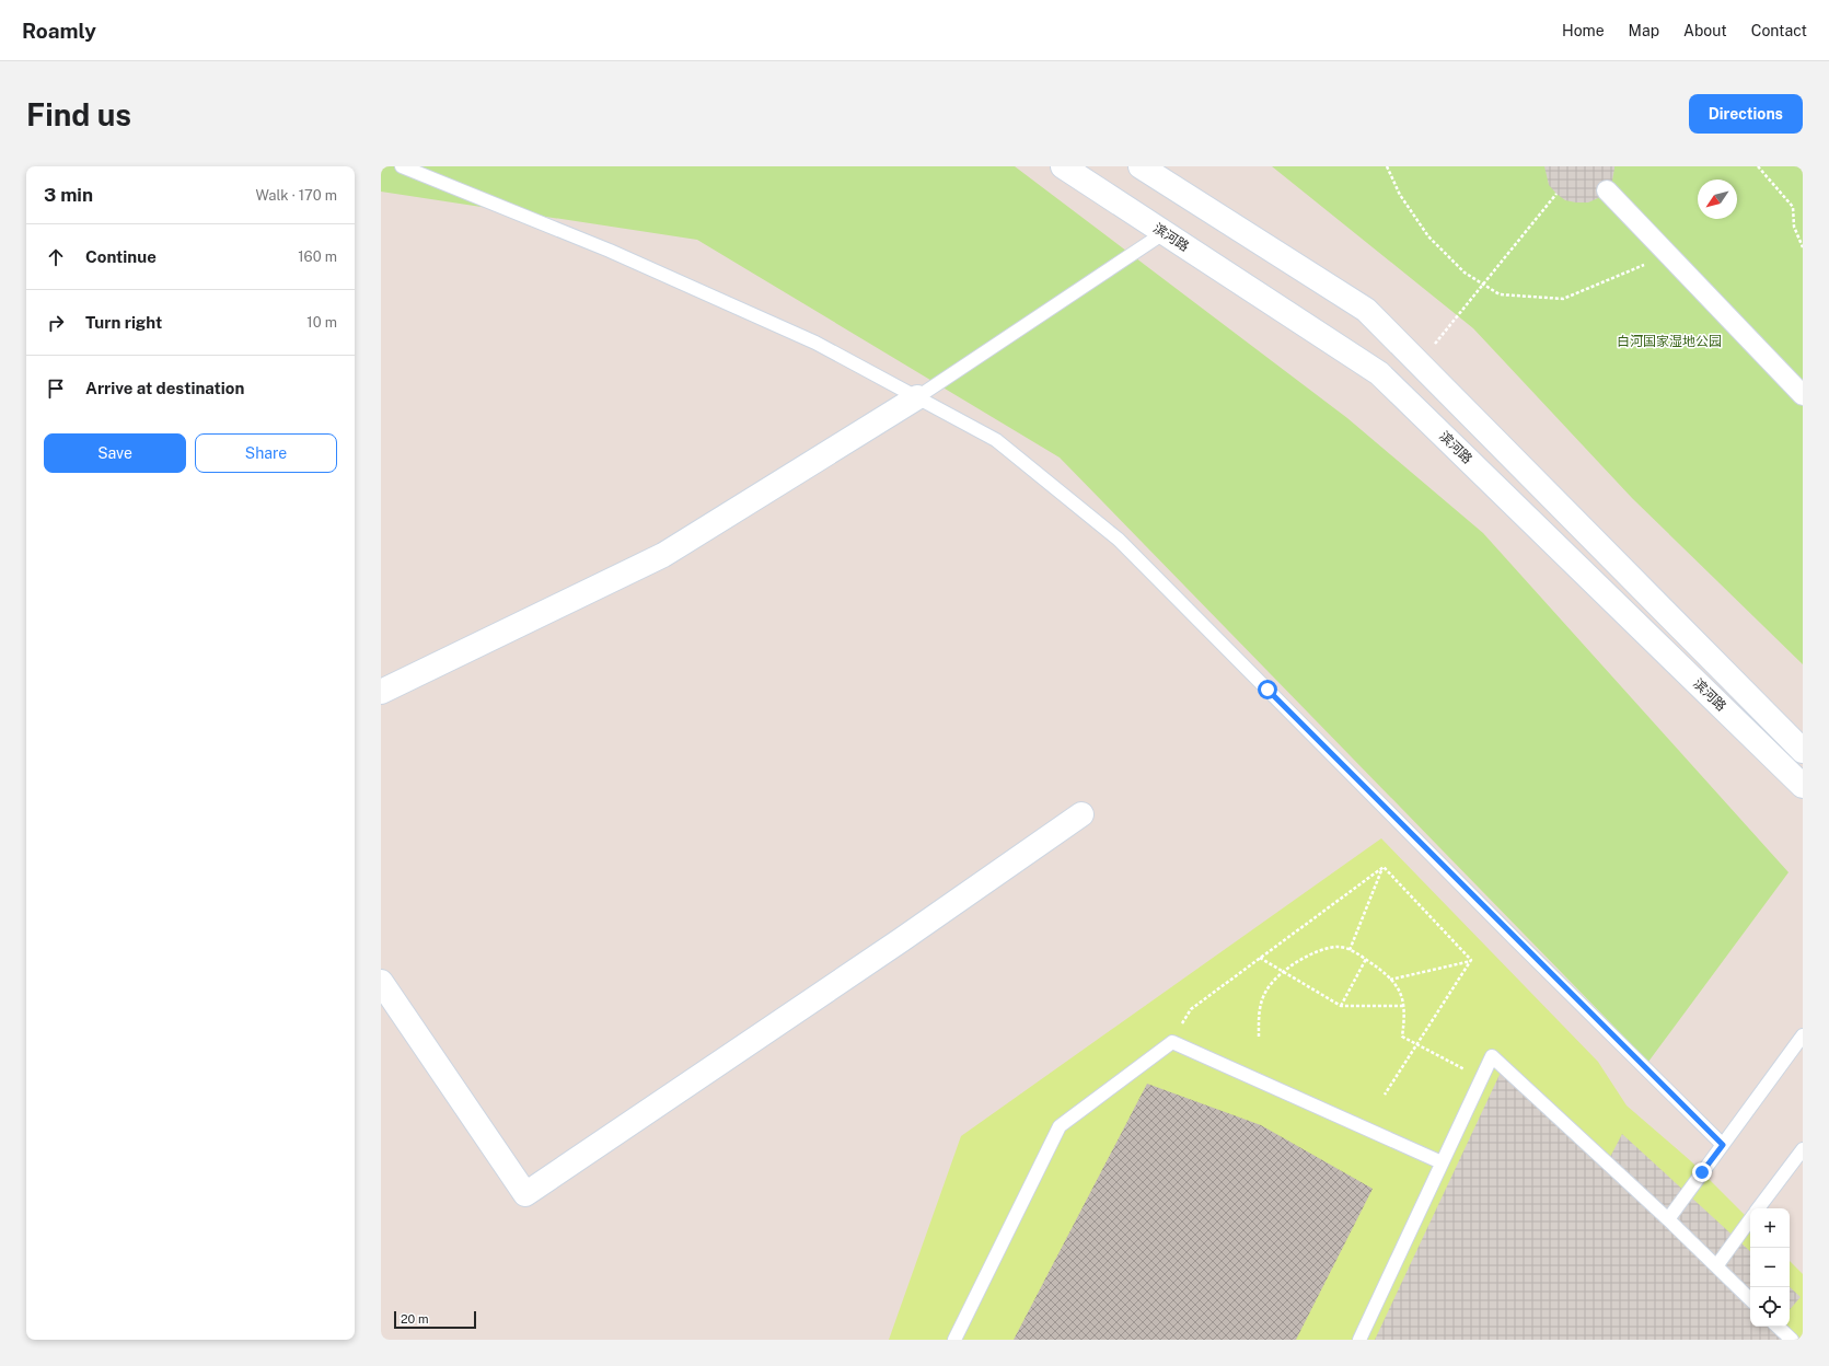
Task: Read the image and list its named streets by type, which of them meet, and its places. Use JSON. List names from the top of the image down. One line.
{"streets":{"main road":["滨河路"]},"parks":["白河国家湿地公园"],"scale_bar":"20 m","north":"bottom left","page":{"header":"Roamly","nav":["Home","Map","About","Contact"],"buttons":["Directions",["Save","Share"]],"title":"Find us","heading":["3 min","Walk · 170 m"],"list":[["Continue","160 m"],["Turn right","10 m"],"Arrive at destination"],"map_buttons":["+","−"],"scale":"20 m"}}
